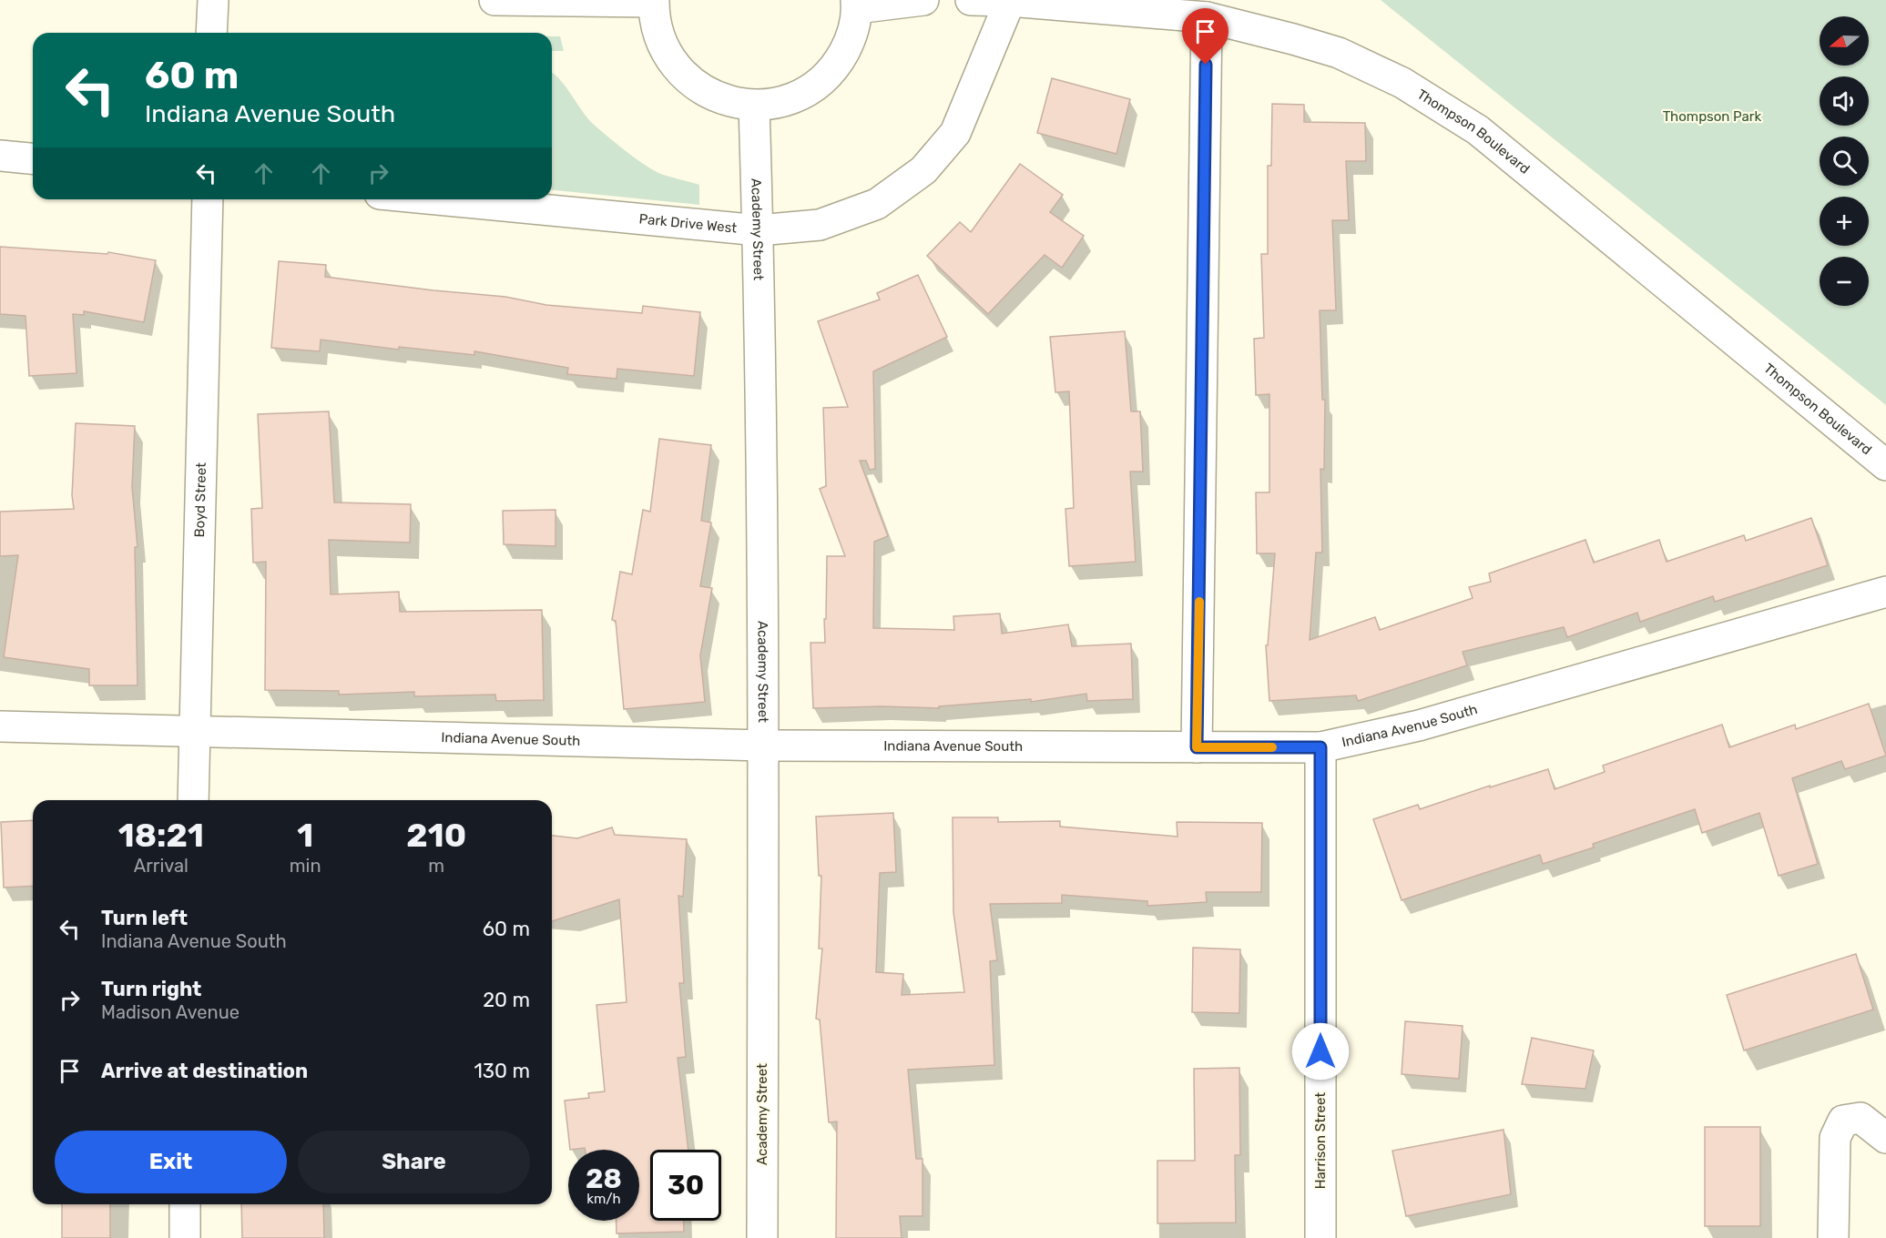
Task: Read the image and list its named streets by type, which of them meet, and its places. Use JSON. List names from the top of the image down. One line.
{"streets":{"street":["Thompson Boulevard","Park Drive West","Academy Street","Boyd Street","Indiana Avenue South","Harrison Street"]},"crossings":[["Thompson Boulevard","Park Drive West"],["Park Drive West","Academy Street"],["Academy Street","Indiana Avenue South"],["Boyd Street","Indiana Avenue South"],["Indiana Avenue South","Harrison Street"]],"parks":["Thompson Park"],"north":"left","page":{"map_buttons":["+","−"],"turn":["60 m","Indiana Avenue South"],"eta":["18:21","Arrival","1","min","210","m"],"list":[{"name":"Turn left","note":"Indiana Avenue South","value":"60 m"},{"name":"Turn right","note":"Madison Avenue","value":"20 m"},{"name":"Arrive at destination","value":"130 m"}],"buttons":["Exit","Share"],"speed":"28 km/h","limit":"30"}}
